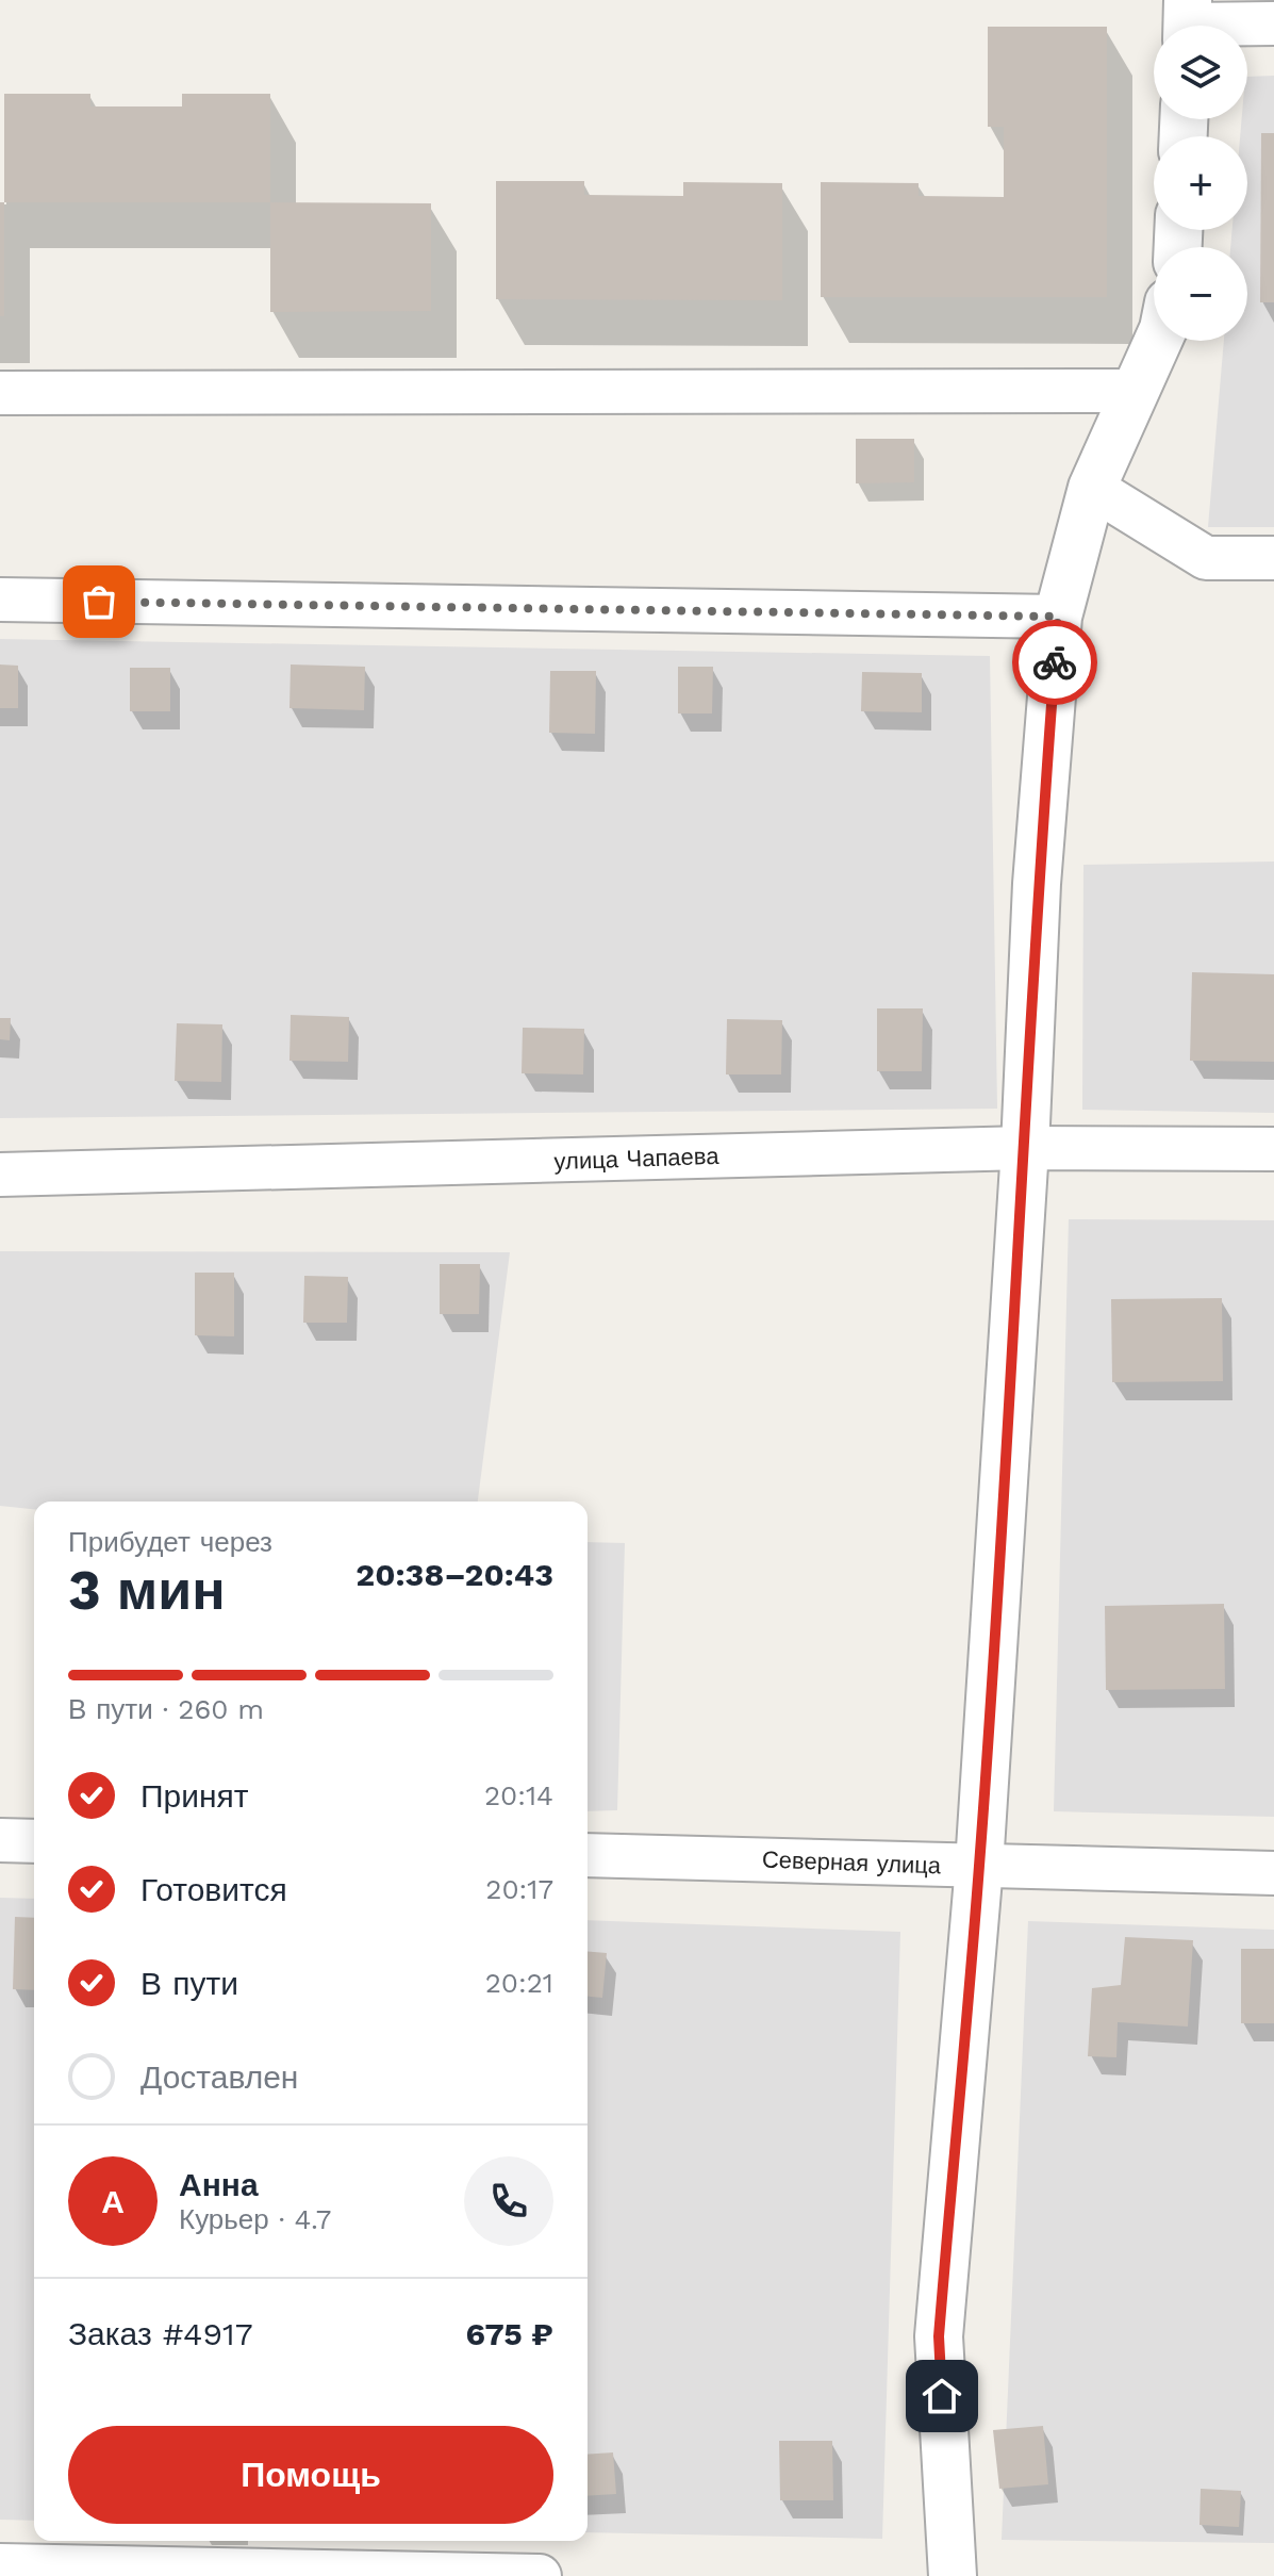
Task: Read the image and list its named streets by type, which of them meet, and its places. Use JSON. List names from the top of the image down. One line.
{"streets":{"street":["улица Чапаева","Северная улица"]},"page":{"map_buttons":["+","−"],"heading":["3 мин","Прибудет через","20:38–20:43"],"panel":["Анна","Курьер · 4.7","Заказ #4917","675 ₽"],"bar":"В пути · 260 m","list":[["Принят","20:14"],["Готовится","20:17"],["В пути","20:21"],"Доставлен"],"round":"А","buttons":"Помощь"}}
